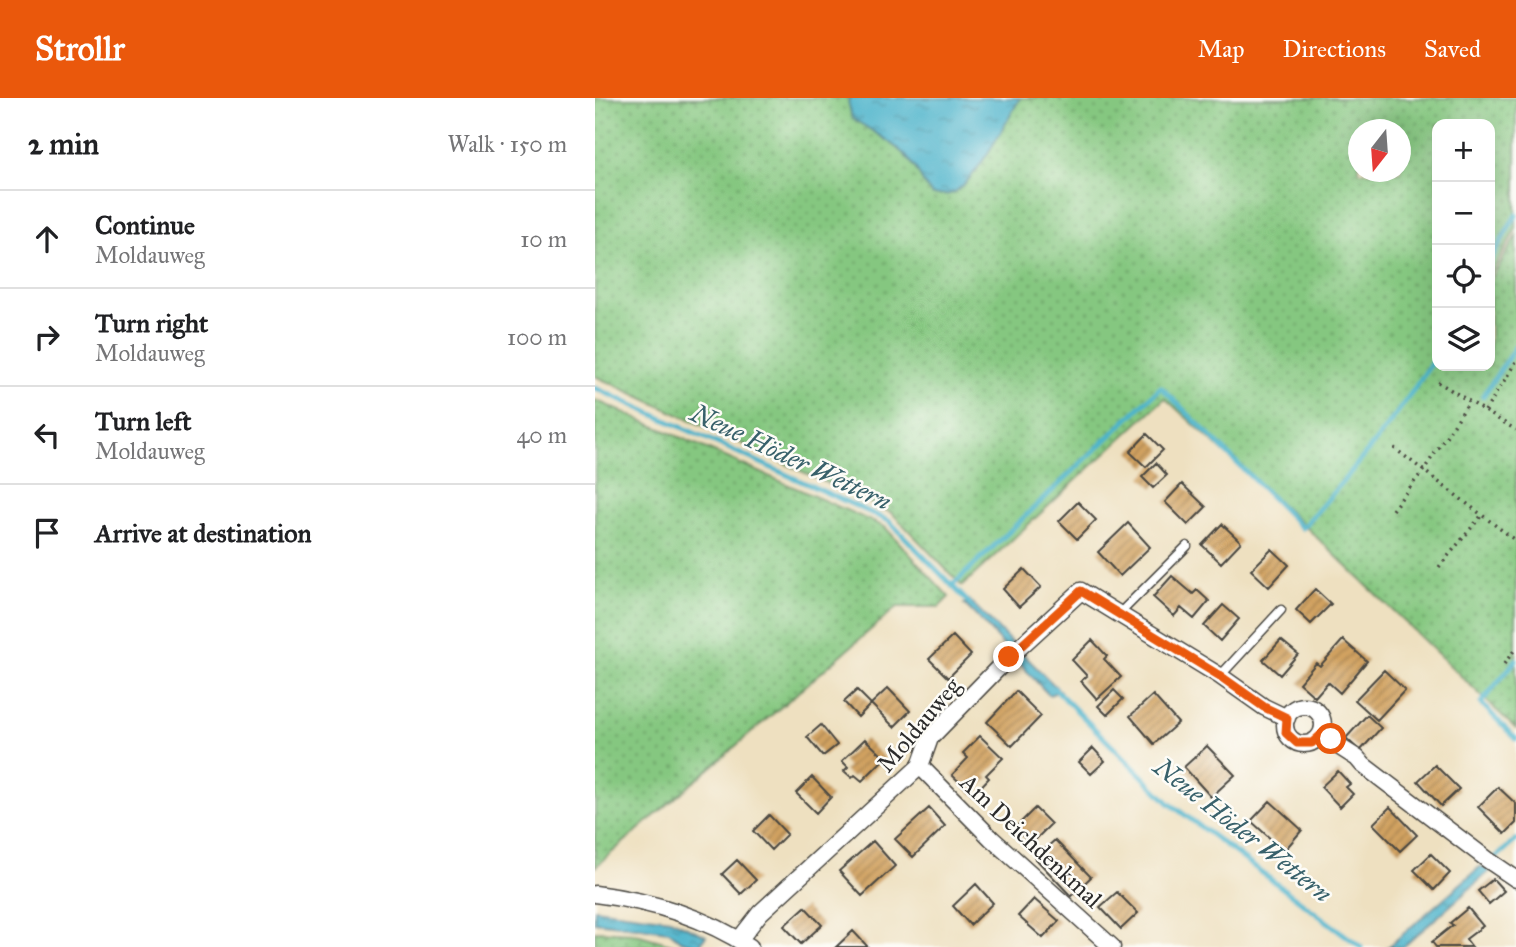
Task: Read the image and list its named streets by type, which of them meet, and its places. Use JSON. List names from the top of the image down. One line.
{"streets":{"street":["Moldauweg","Am Deichdenkmal"]},"crossings":[["Moldauweg","Am Deichdenkmal"]],"water":["Neue Höder Wettern"],"north":"bottom","page":{"header":"Strollr","nav":["Map","Directions","Saved"],"heading":["2 min","Walk · 150 m"],"map_buttons":["+","−"],"list":[["Continue","Moldauweg","10 m"],["Turn right","Moldauweg","100 m"],["Turn left","Moldauweg","40 m"],"Arrive at destination"]}}
